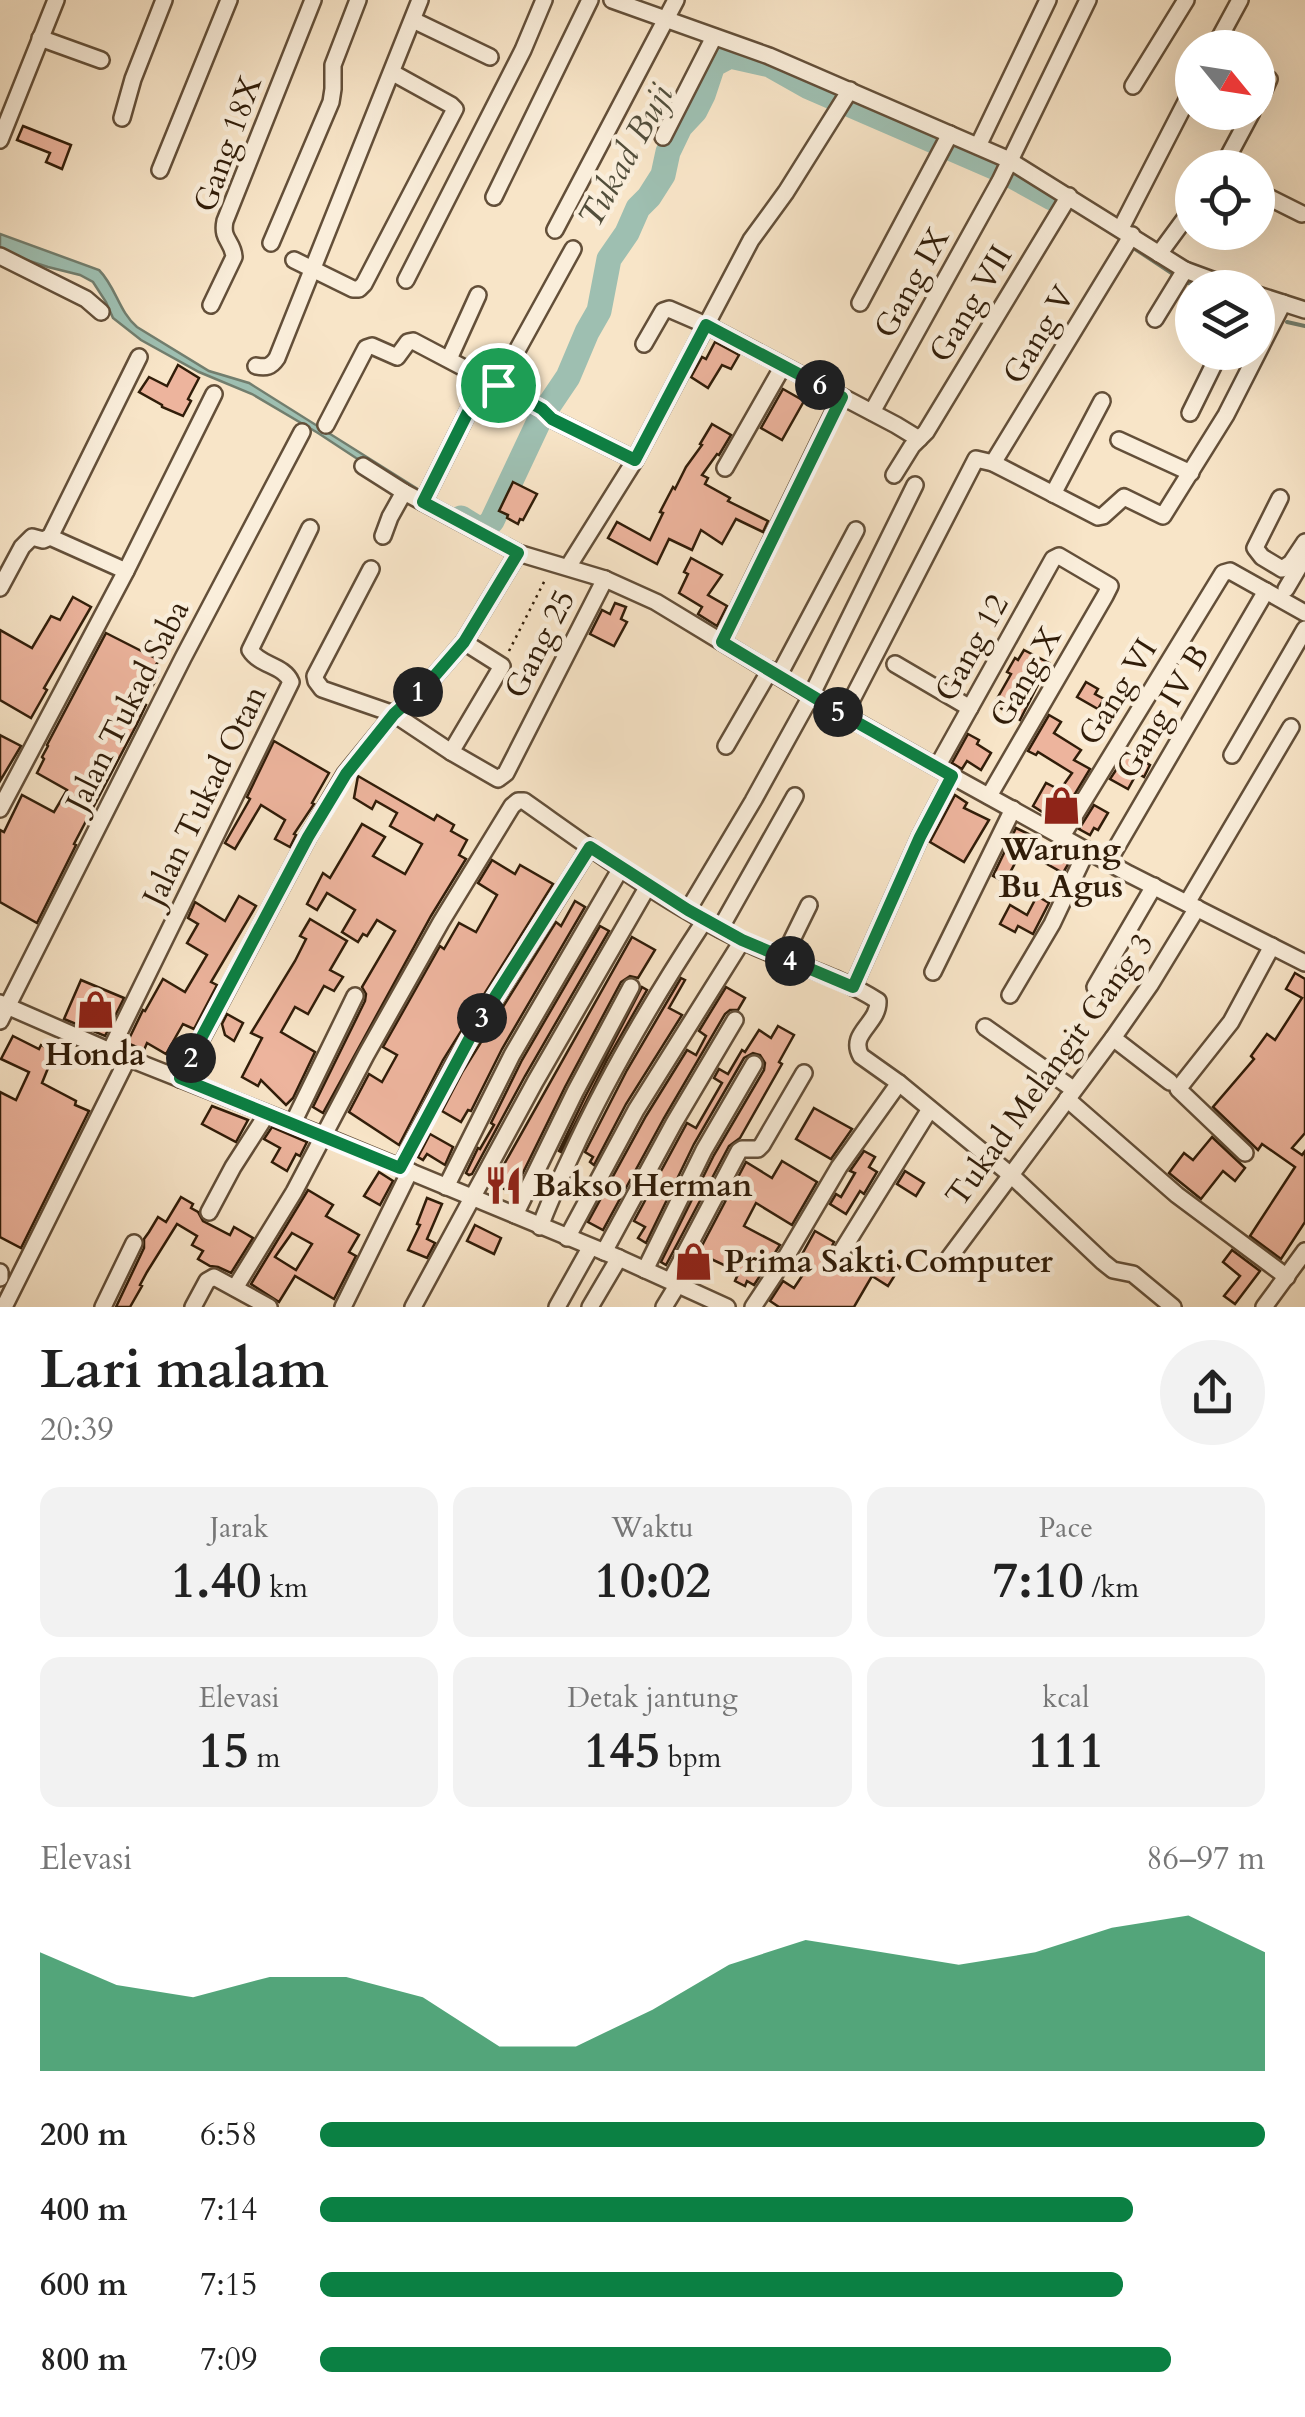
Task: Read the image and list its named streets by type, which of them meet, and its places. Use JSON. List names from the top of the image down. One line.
{"streets":{"street":["Gang 18X","Gang IX","Gang VII","Gang V","Gang 25","Gang 12","Gang X","Gang VI","Jalan Tukad Saba","Gang IV B","Jalan Tukad Otan","Tukad Melangit Gang 3"]},"crossings":[["Gang 12","Gang X"],["Gang VI","Gang IV B"]],"water":["Tukad Buji"],"places":{"shop":["Warung Bu Agus","Honda","Prima Sakti Computer"],"restaurant":["Bakso Herman"]},"north":"bottom right","page":{"pins":["6","1","5","4","3","2"],"heading":["Lari malam","20:39"],"stats":[["Jarak","1.40 km"],["Waktu","10:02"],["Pace","7:10 /km"],["Elevasi","15 m"],["Detak jantung","145 bpm"],["kcal","111"]],"chart":["Elevasi","86–97 m"],"list":[{"name":"200 m","note":"6:58"},{"name":"400 m","note":"7:14"},{"name":"600 m","note":"7:15"},{"name":"800 m","note":"7:09"}]}}
